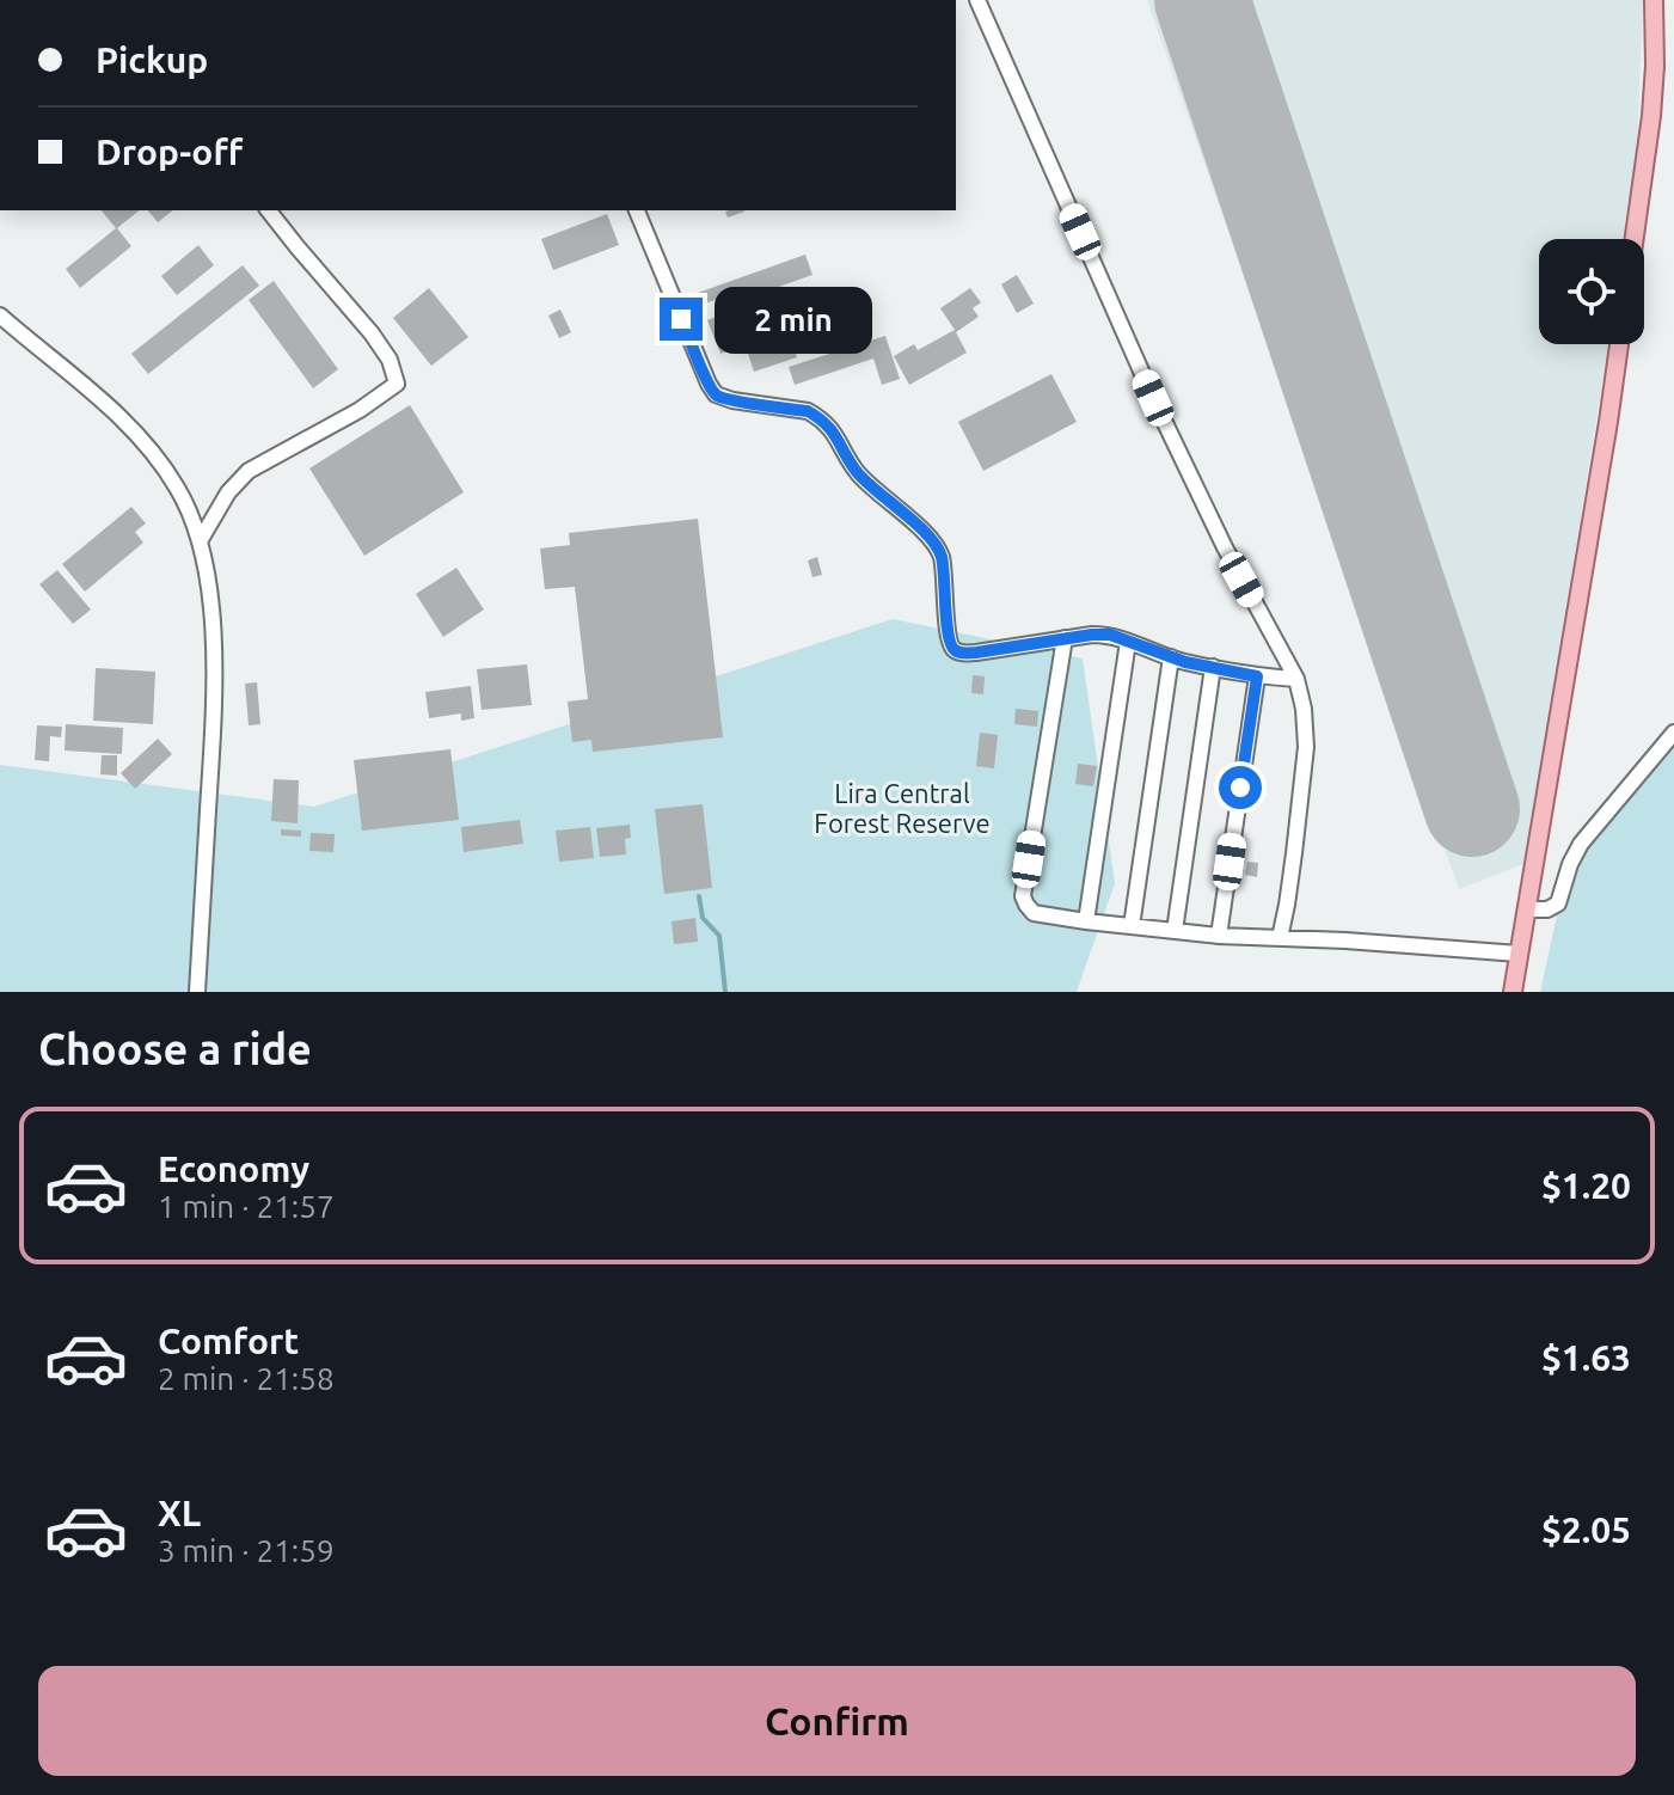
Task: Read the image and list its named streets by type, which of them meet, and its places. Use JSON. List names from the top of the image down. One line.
{"parks":["Lira Central Forest Reserve"],"page":{"banner":["Pickup","Drop-off"],"bubble":"2 min","heading":"Choose a ride","list":[{"name":"Economy","note":"1 min · 21:57","value":"$1.20"},{"name":"Comfort","note":"2 min · 21:58","value":"$1.63"},{"name":"XL","note":"3 min · 21:59","value":"$2.05"}],"buttons":"Confirm"}}
